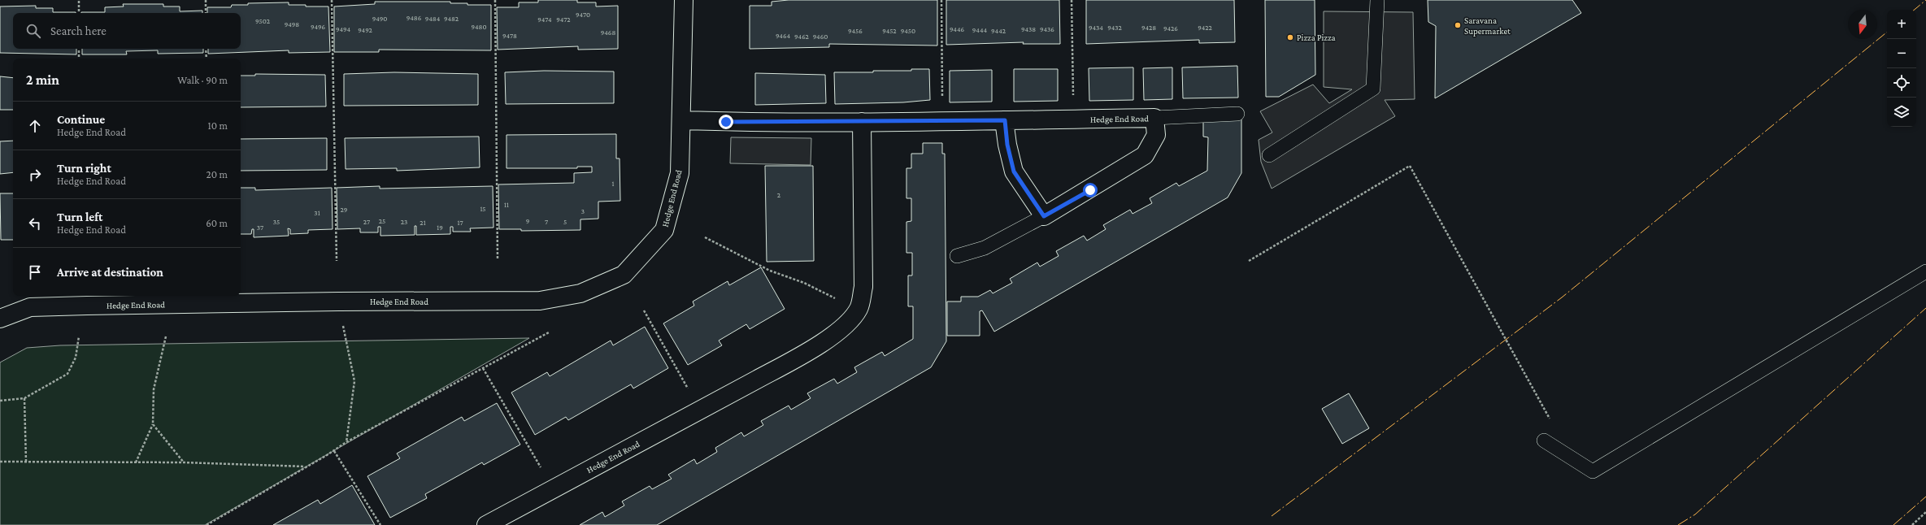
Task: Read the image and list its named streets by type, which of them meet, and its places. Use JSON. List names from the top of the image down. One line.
{"streets":{"street":["Hedge End Road"]},"places":["Saravana Supermarket","Pizza Pizza"],"house_numbers":["9470","9486","9490","9484","9482","9474","9472","9502","9498","9496","9480","9434","9432","9428","9422","9426","9494","9446","9438","9436","9492","9444","9456","9452","9450","9442","9468","9478","9464","9462","9460","1","2","11","15","29","3","31","25","9","35","27","23","7","5","21","17","37","19"],"north":"bottom","page":{"map_buttons":["+","−"],"search":"Search here","heading":["2 min","Walk · 90 m"],"list":[["Continue","Hedge End Road","10 m"],["Turn right","Hedge End Road","20 m"],["Turn left","Hedge End Road","60 m"],"Arrive at destination"]}}
